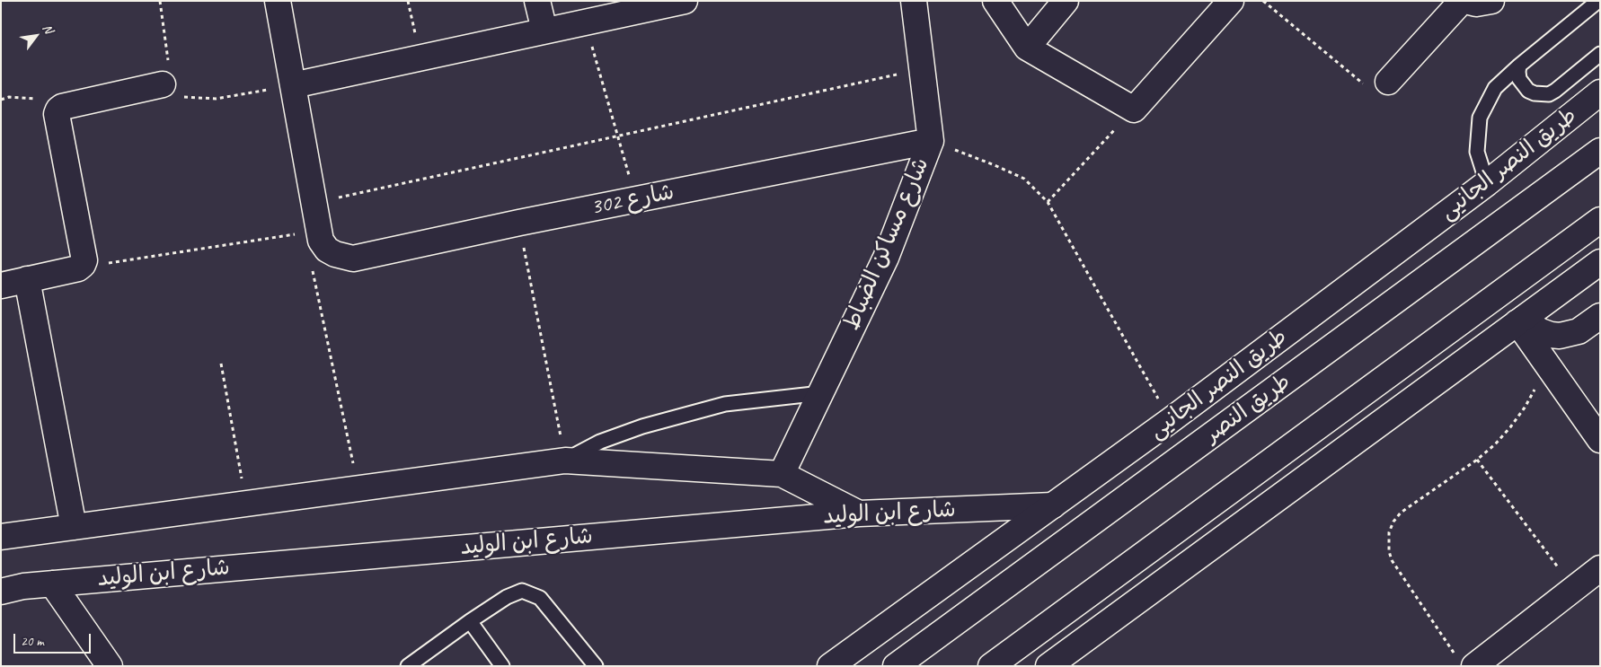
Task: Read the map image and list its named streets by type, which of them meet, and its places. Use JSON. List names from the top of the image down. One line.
{"streets":{"main road":["طريق النصر الجانيى","شارع 302","شارع مساكن الضباط","طريق النصر","شارع ابن الوليد"]},"crossings":[["طريق النصر الجانيى","شارع ابن الوليد"],["شارع 302","شارع مساكن الضباط"]],"scale_bar":"20 m","north":"top right"}
